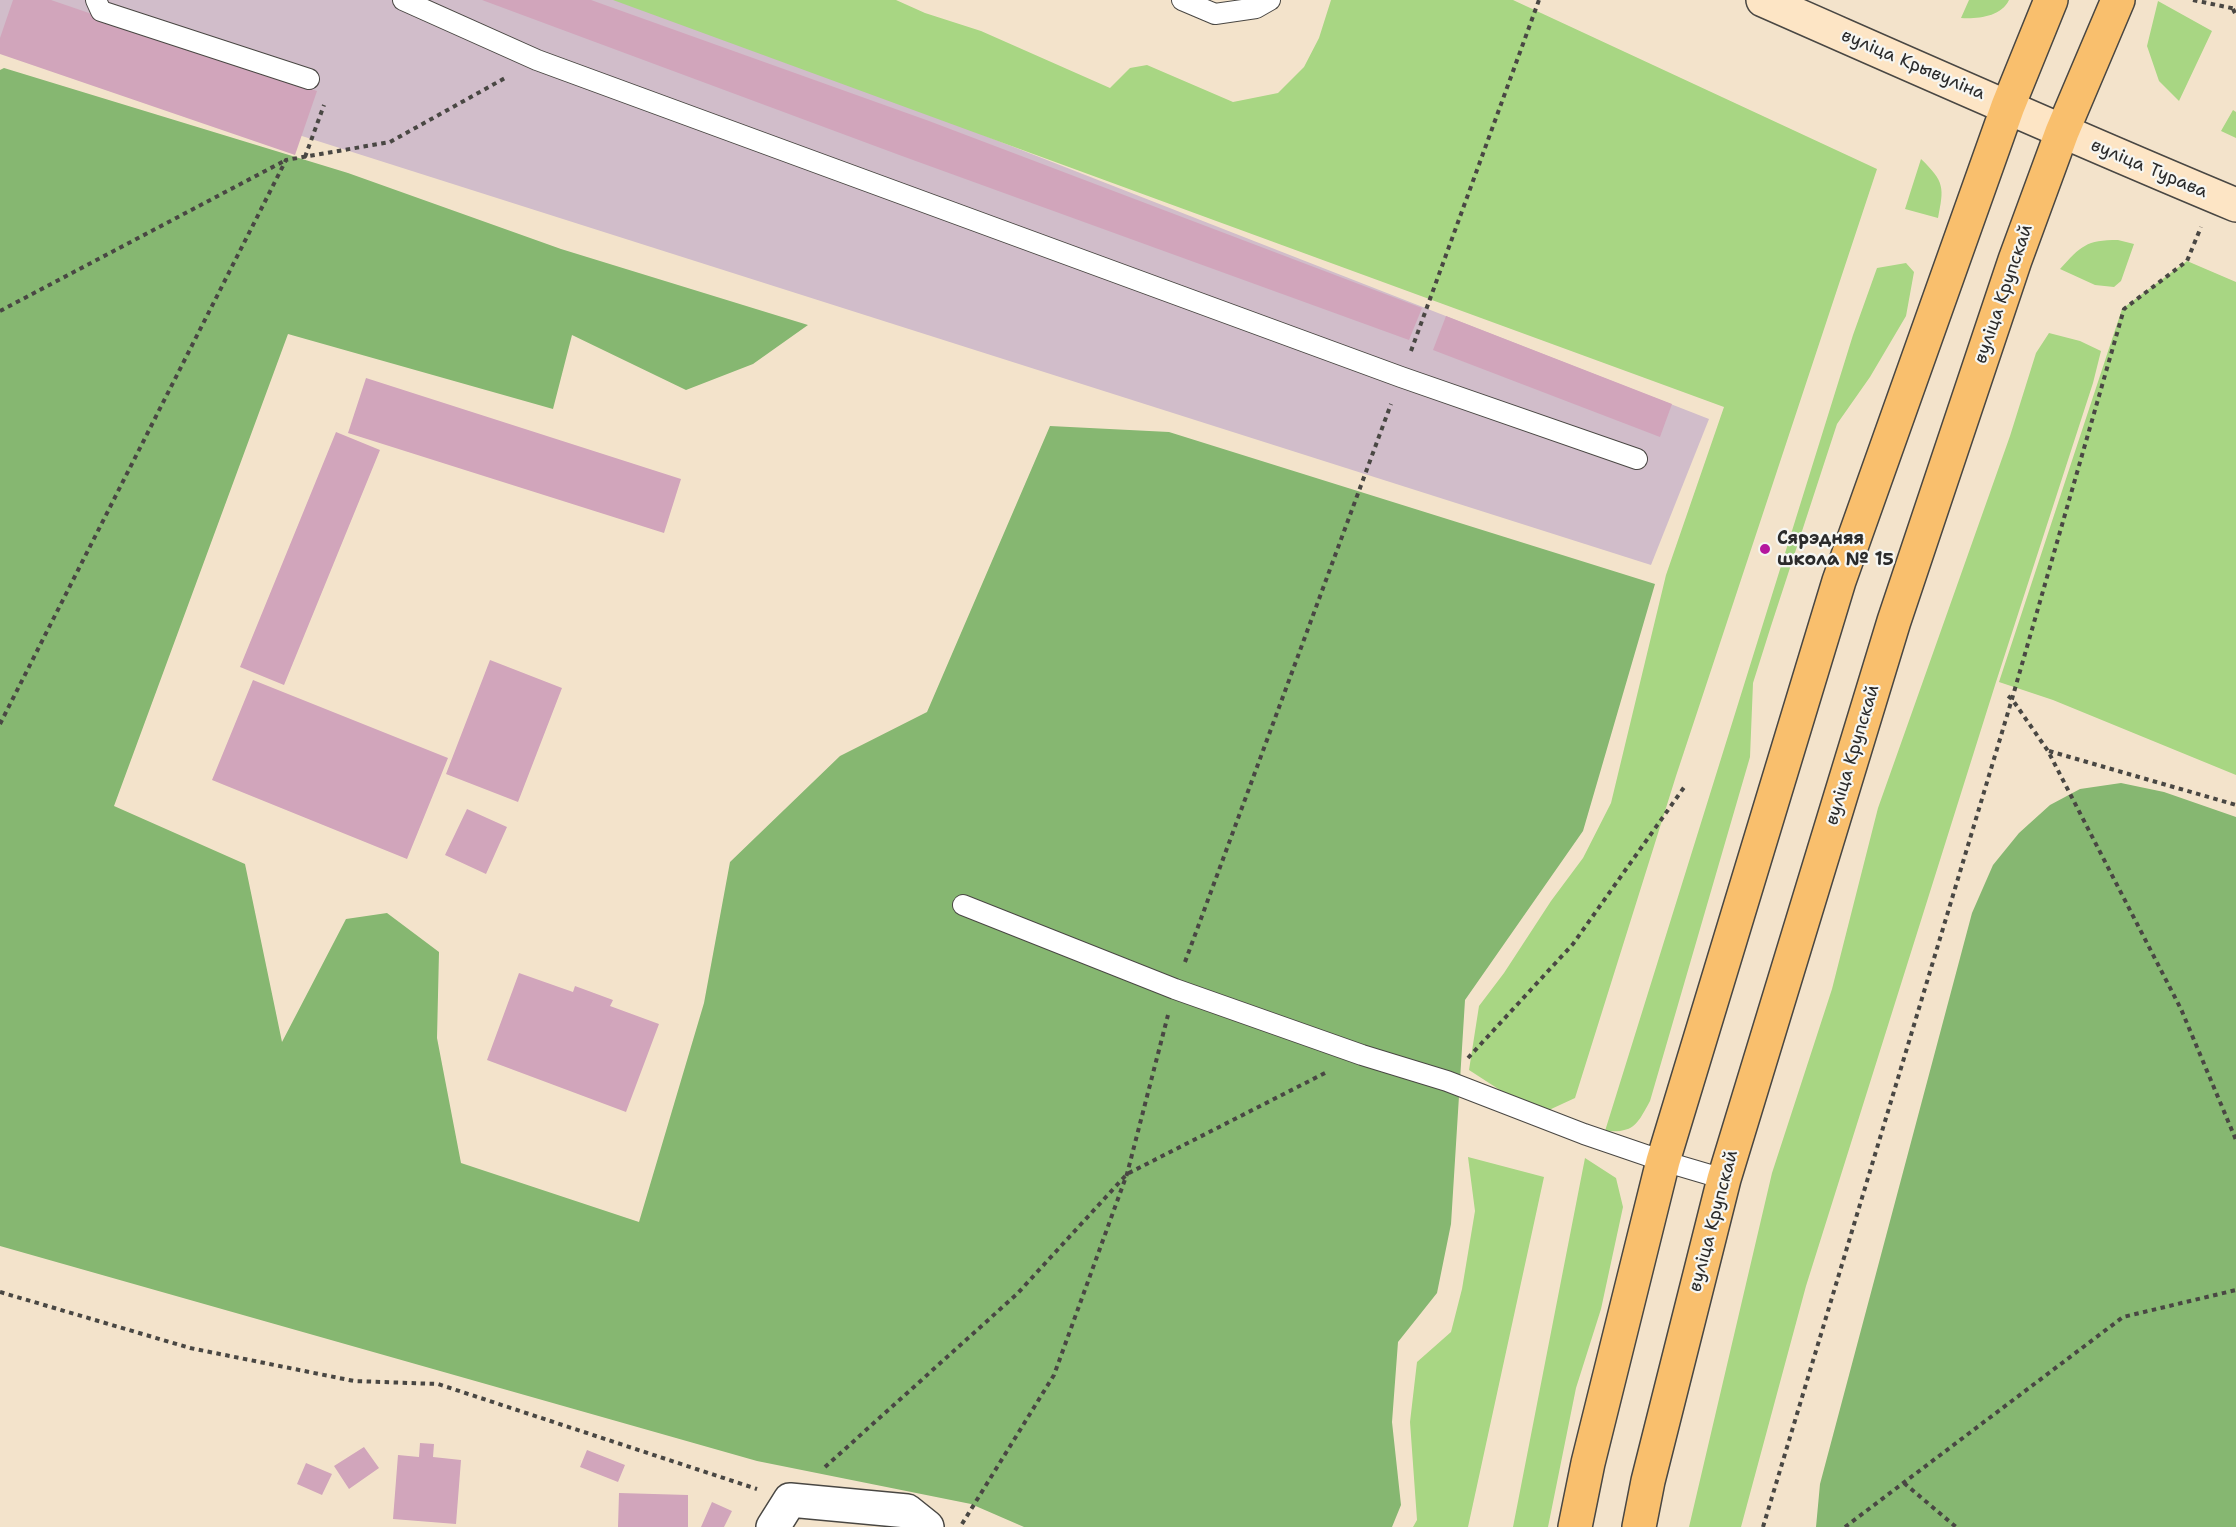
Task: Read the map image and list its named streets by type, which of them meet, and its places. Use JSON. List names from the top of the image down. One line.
{"streets":{"main road":["вуліца Крывуліна","вуліца Турава","вуліца Крупскай"]},"crossings":[["вуліца Крывуліна","вуліца Турава"],["вуліца Крывуліна","вуліца Крупскай"],["вуліца Турава","вуліца Крупскай"]],"places":["Сярэдняя школа № 15"]}
